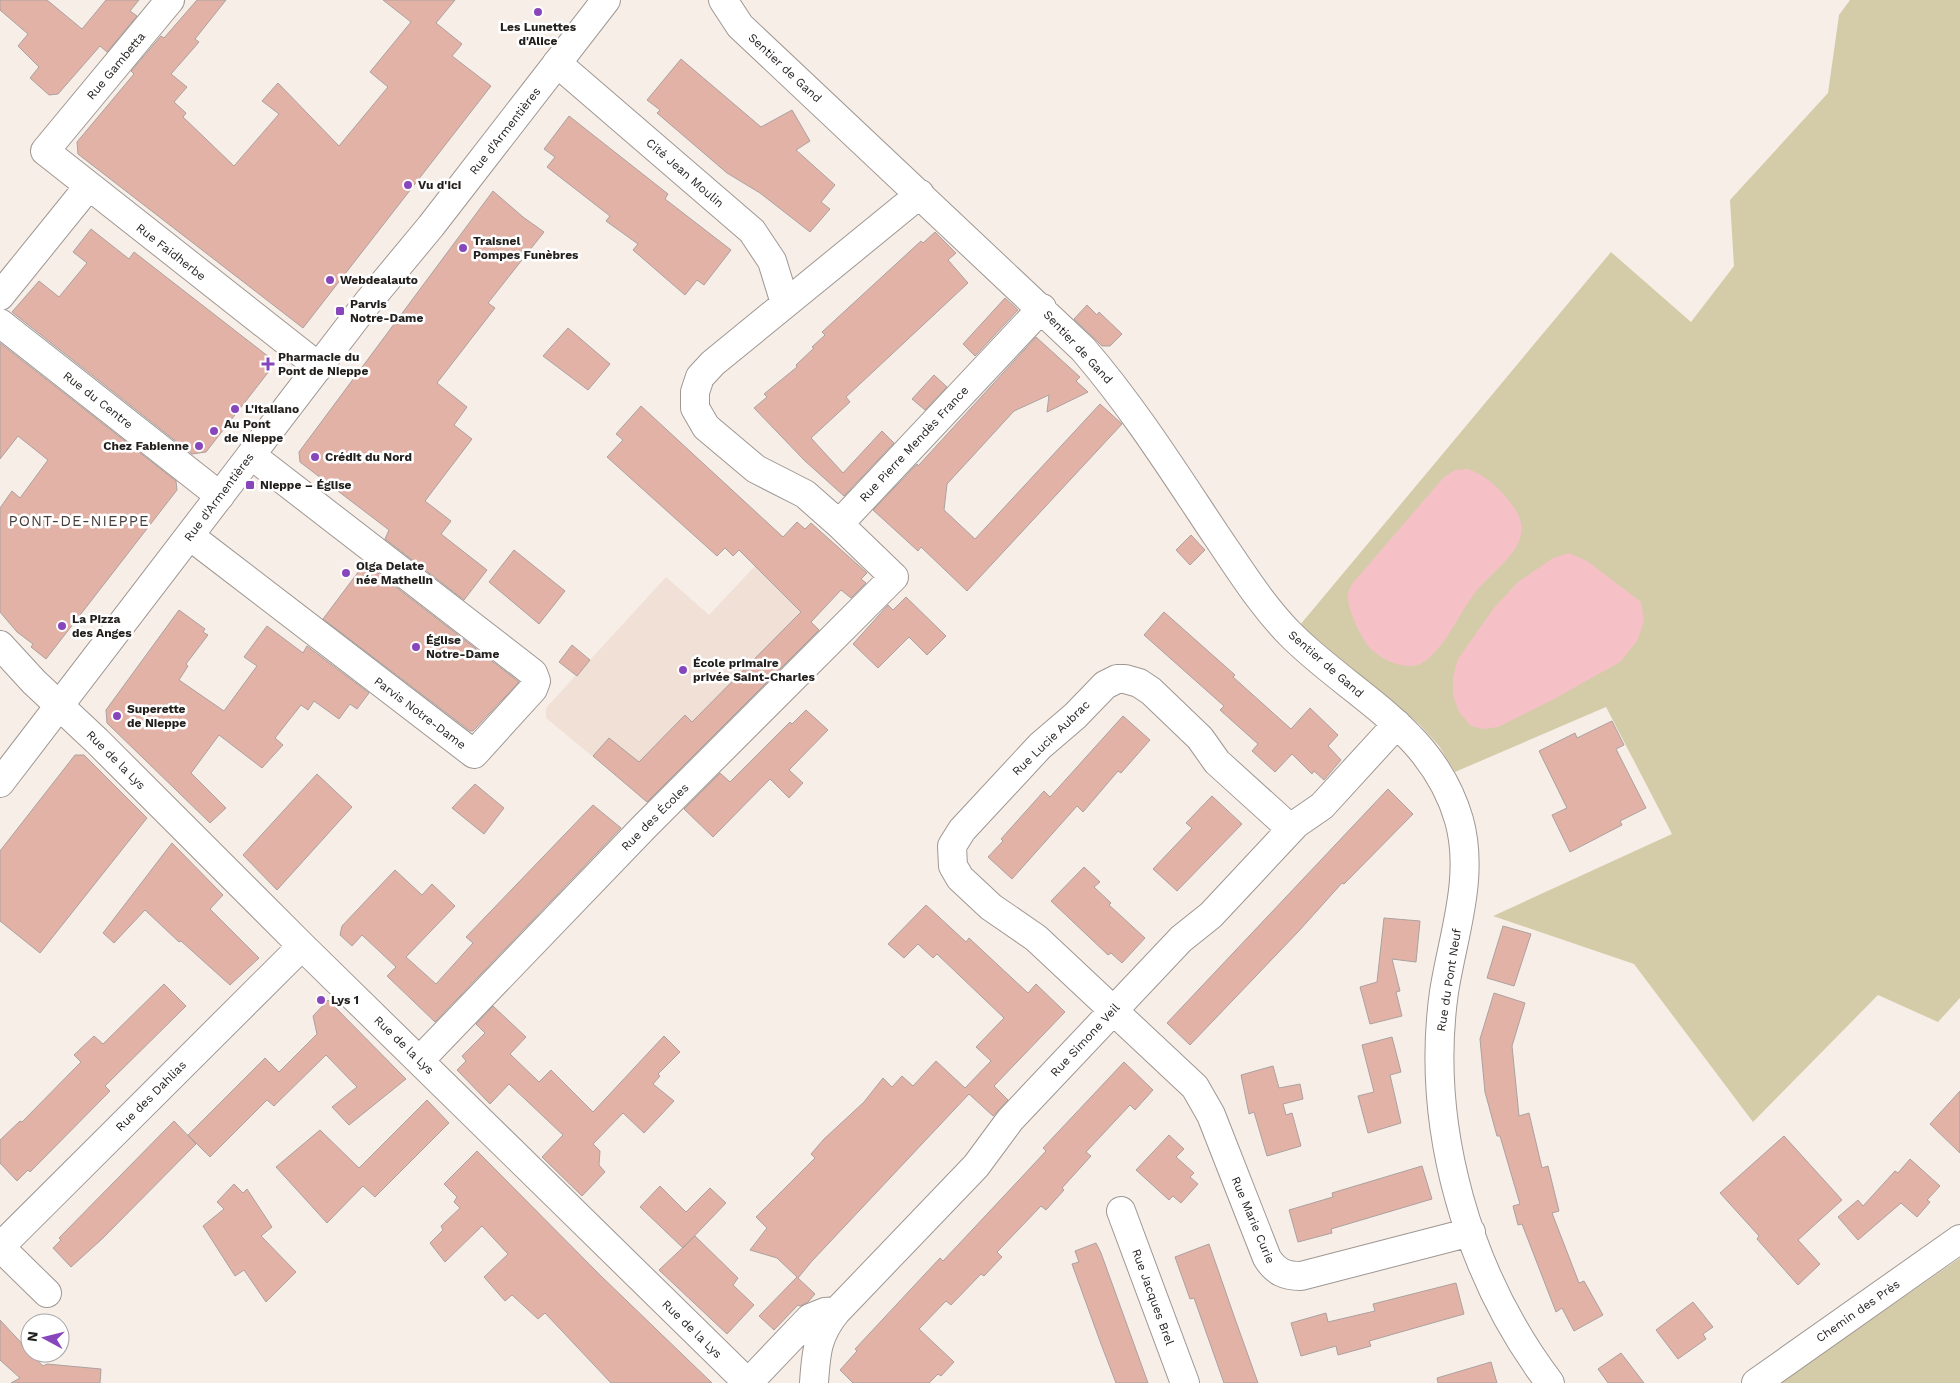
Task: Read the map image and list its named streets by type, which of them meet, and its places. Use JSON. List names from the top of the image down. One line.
{"streets":{"street":["Rue Gambetta","Sentier de Gand","Rue d'Armentières","Cité Jean Moulin","Rue Faidherbe","Rue du Centre","Rue Pierre Mendès France","Parvis Notre-Dame","Rue Lucie Aubrac","Rue de la Lys","Rue des Écoles","Rue du Pont Neuf","Rue Simone Veil","Rue des Dahlias","Rue Marie Curie","Rue Jacques Brel","Chemin des Près"]},"crossings":[["Rue Gambetta","Rue Faidherbe"],["Sentier de Gand","Rue Pierre Mendès France"],["Sentier de Gand","Rue du Pont Neuf"],["Sentier de Gand","Rue Simone Veil"],["Rue d'Armentières","Cité Jean Moulin"],["Rue d'Armentières","Rue Faidherbe"],["Rue d'Armentières","Rue du Centre"],["Rue d'Armentières","Parvis Notre-Dame"],["Rue d'Armentières","Rue de la Lys"],["Rue Pierre Mendès France","Rue des Écoles"],["Rue Lucie Aubrac","Rue Simone Veil"],["Rue Lucie Aubrac","Rue Marie Curie"],["Rue de la Lys","Rue des Écoles"],["Rue de la Lys","Rue des Dahlias"],["Rue du Pont Neuf","Rue Simone Veil"],["Rue du Pont Neuf","Rue Marie Curie"],["Rue Simone Veil","Rue Marie Curie"]],"districts":["PONT-DE-NIEPPE"],"places":{"other":["Les Lunettes d'Alice","Vu d'ici","Traisnel Pompes Funèbres","Webdealauto","L'italiano","Au Pont de Nieppe","Chez Fabienne","Crédit du Nord","Olga Delate née Mathelin","La Pizza des Anges","Église Notre-Dame","École primaire privée Saint-Charles","Superette de Nieppe","Lys 1"],"transit":["Parvis Notre-Dame","Nieppe – Église"],"health":["Pharmacie du Pont de Nieppe"]},"north":"left"}
